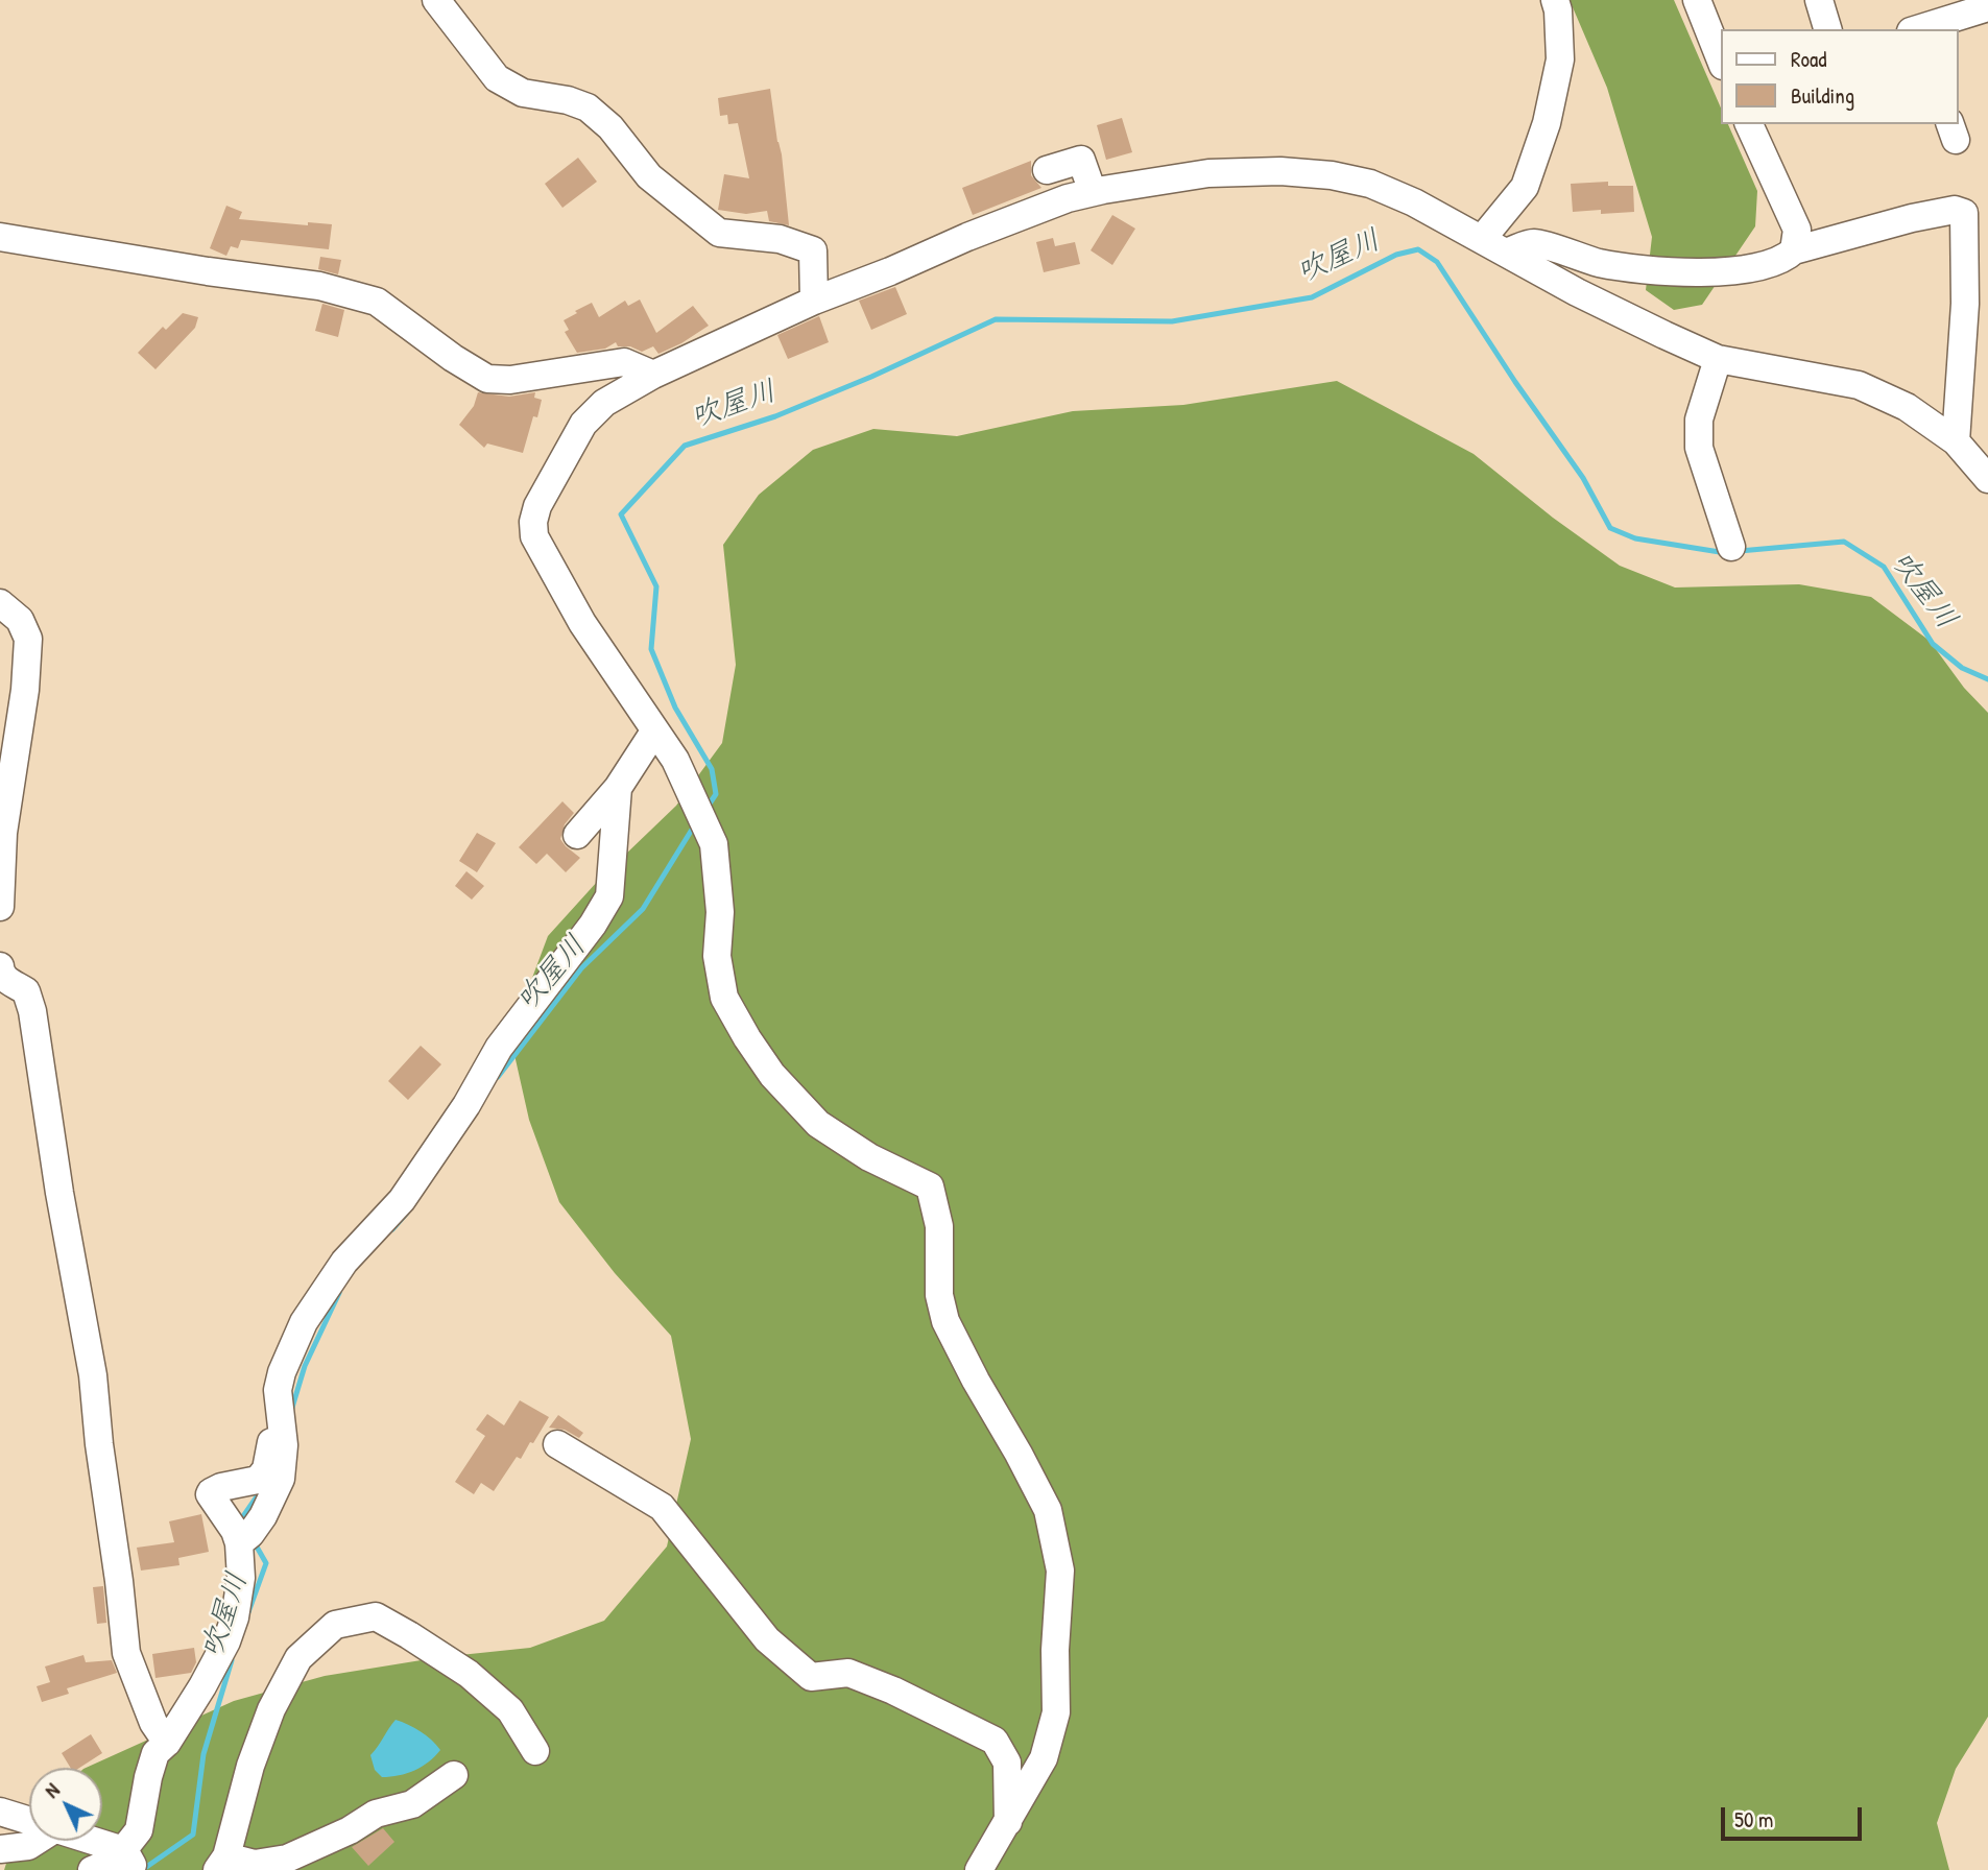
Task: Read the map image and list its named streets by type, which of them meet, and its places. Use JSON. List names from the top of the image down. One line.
{"water":["吹屋川"],"legend":["Road","Building"],"scale_bar":"50 m","north":"top left"}
